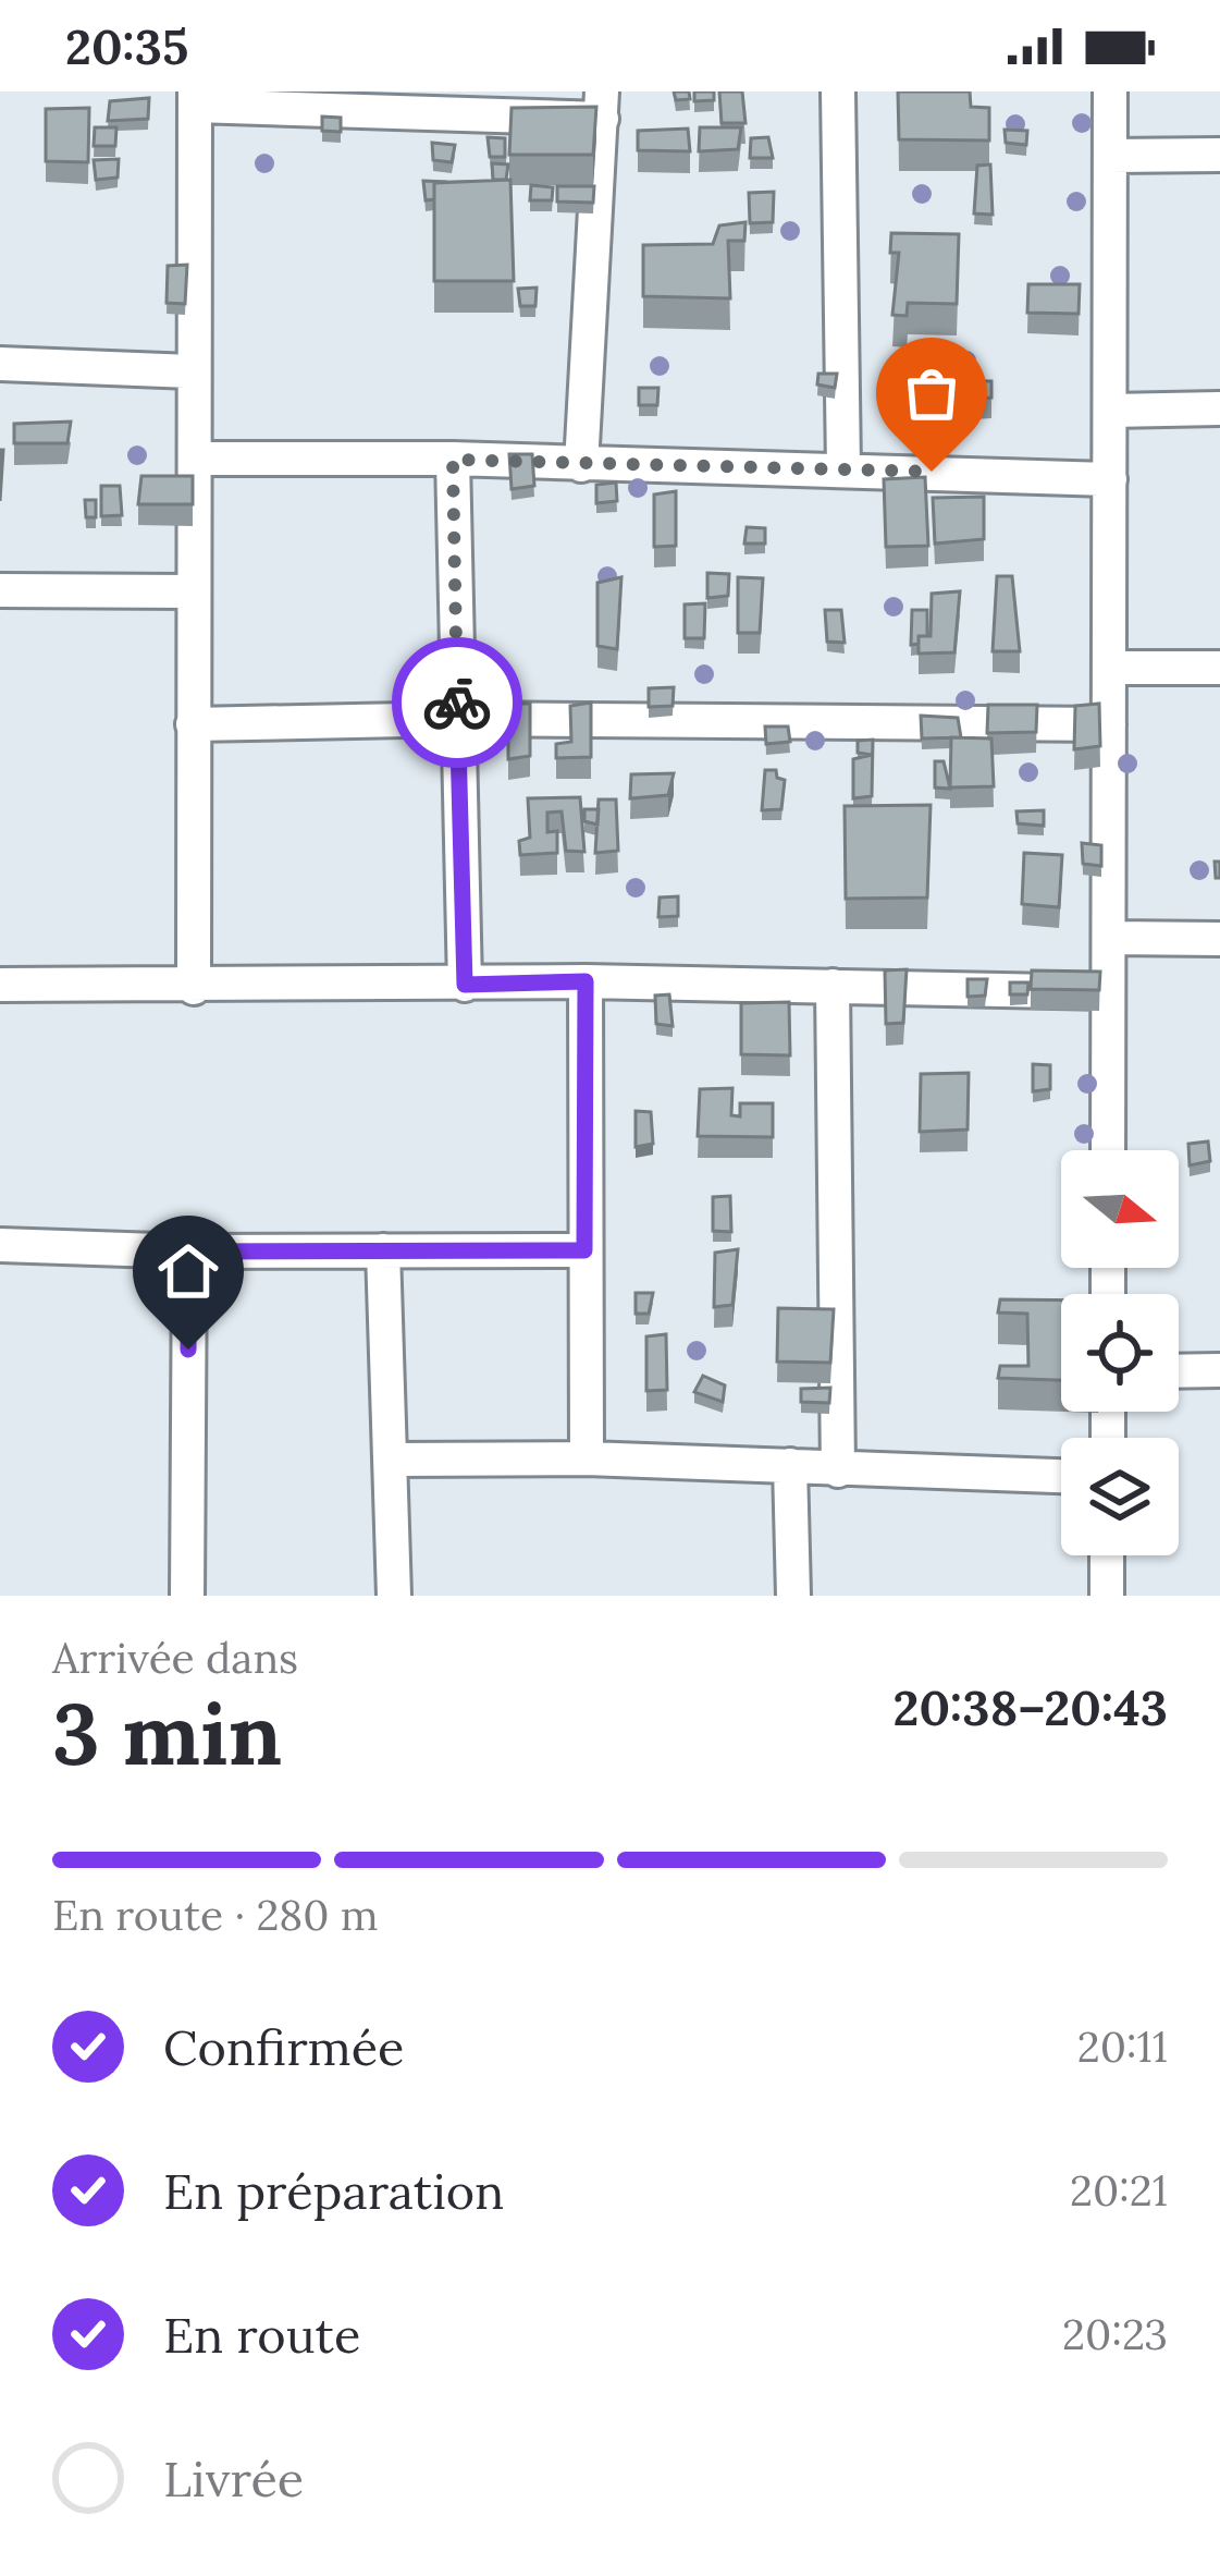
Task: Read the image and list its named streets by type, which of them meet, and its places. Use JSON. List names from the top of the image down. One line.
{"north":"right","page":{"status":"20:35","heading":["3 min","Arrivée dans","20:38–20:43"],"bar":"En route · 280 m","list":[["Confirmée","20:11"],["En préparation","20:21"],["En route","20:23"],"Livrée"]}}
